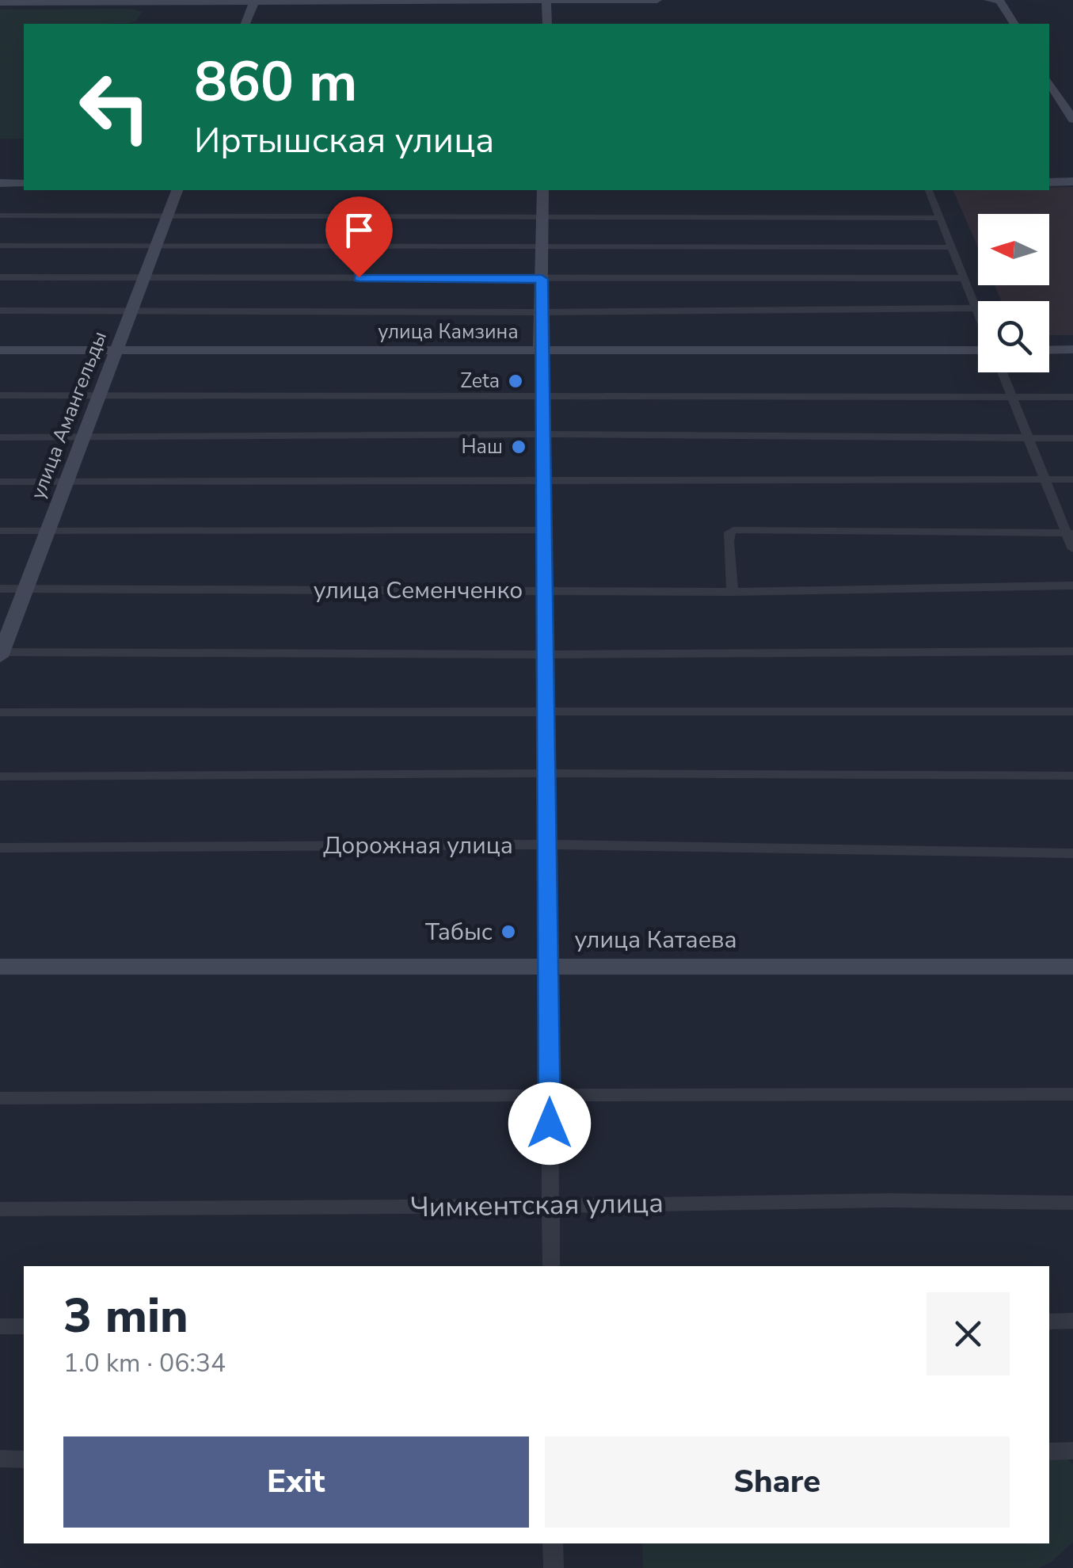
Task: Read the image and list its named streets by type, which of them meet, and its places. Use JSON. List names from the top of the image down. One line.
{"streets":{"street":["улица Камзина","улица Амангельды","улица Семенченко","Дорожная улица","улица Катаева","Чимкентская улица"]},"crossings":[["улица Камзина","улица Амангельды"],["улица Амангельды","улица Семенченко"]],"places":["Zeta","Наш","Табыс"],"north":"left","page":{"turn":["860 m","Иртышская улица"],"heading":["3 min","1.0 km · 06:34"],"buttons":["Exit","Share"]}}
